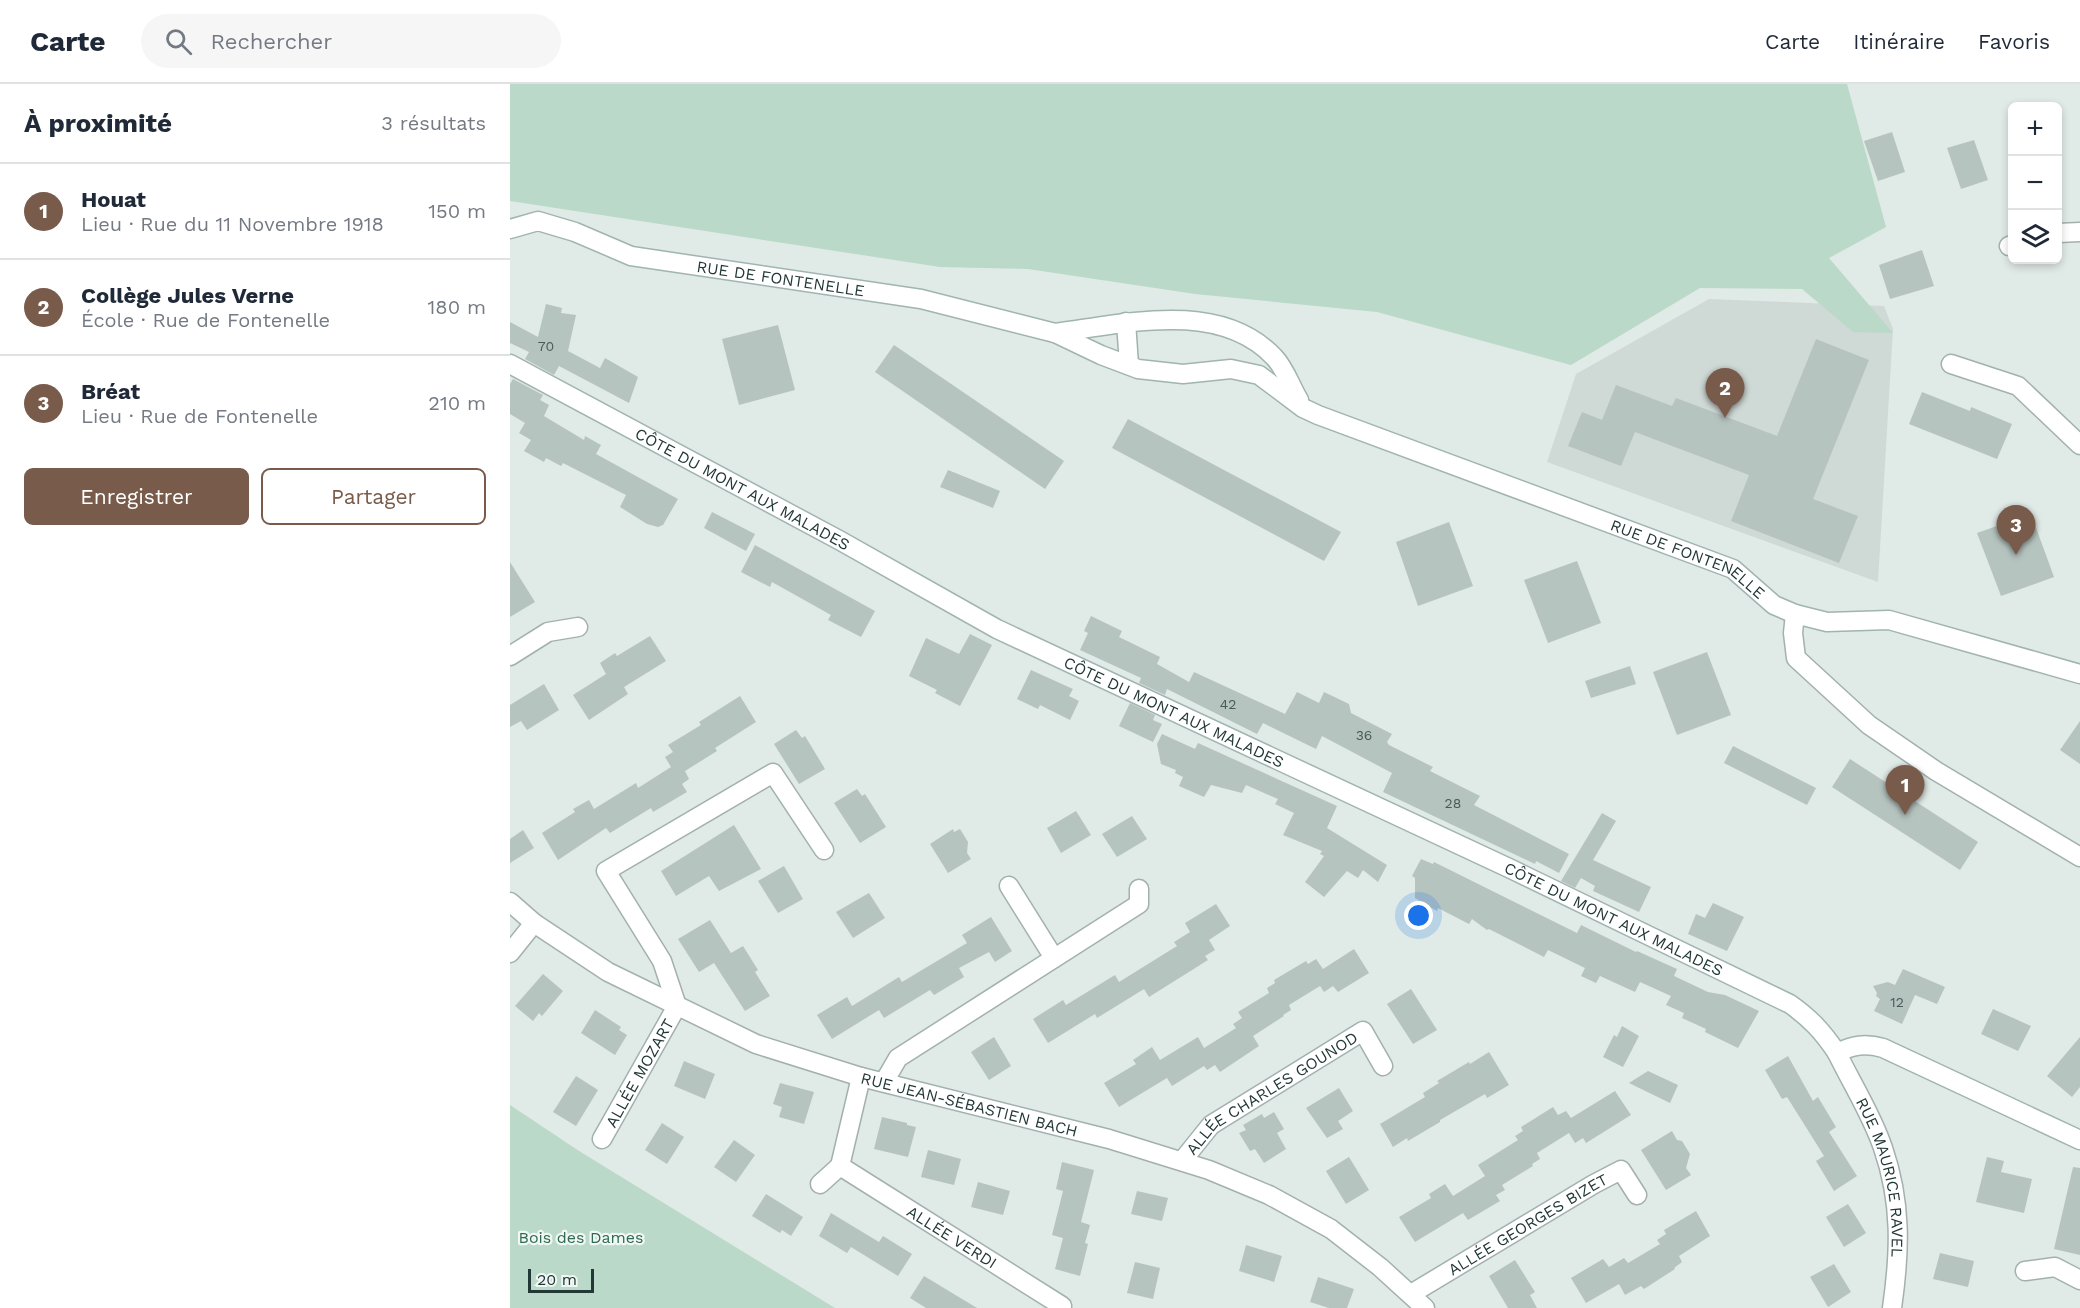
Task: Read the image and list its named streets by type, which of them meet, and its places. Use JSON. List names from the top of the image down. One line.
{"streets":{"street":["RUE DE FONTENELLE","CÔTE DU MONT AUX MALADES","ALLÉE MOZART","ALLÉE CHARLES GOUNOD","RUE JEAN-SÉBASTIEN BACH","RUE MAURICE RAVEL","ALLÉE GEORGES BIZET","ALLÉE VERDI"]},"crossings":[["CÔTE DU MONT AUX MALADES","RUE MAURICE RAVEL"],["ALLÉE MOZART","RUE JEAN-SÉBASTIEN BACH"],["ALLÉE CHARLES GOUNOD","RUE JEAN-SÉBASTIEN BACH"],["RUE JEAN-SÉBASTIEN BACH","ALLÉE GEORGES BIZET"]],"parks":["Bois des Dames"],"house_numbers":["70","42","36","28","12"],"scale_bar":"20 m","page":{"header":"Carte","search":"Rechercher","nav":["Carte","Itinéraire","Favoris"],"heading":["À proximité","3 résultats"],"map_buttons":["+","−"],"list":[{"mark":"1","name":"Houat","note":"Lieu · Rue du 11 Novembre 1918","value":"150 m"},{"mark":"2","name":"Collège Jules Verne","note":"École · Rue de Fontenelle","value":"180 m"},{"mark":"3","name":"Bréat","note":"Lieu · Rue de Fontenelle","value":"210 m"}],"pins":["2","3","1"],"buttons":["Enregistrer","Partager"],"scale":"20 m"}}
